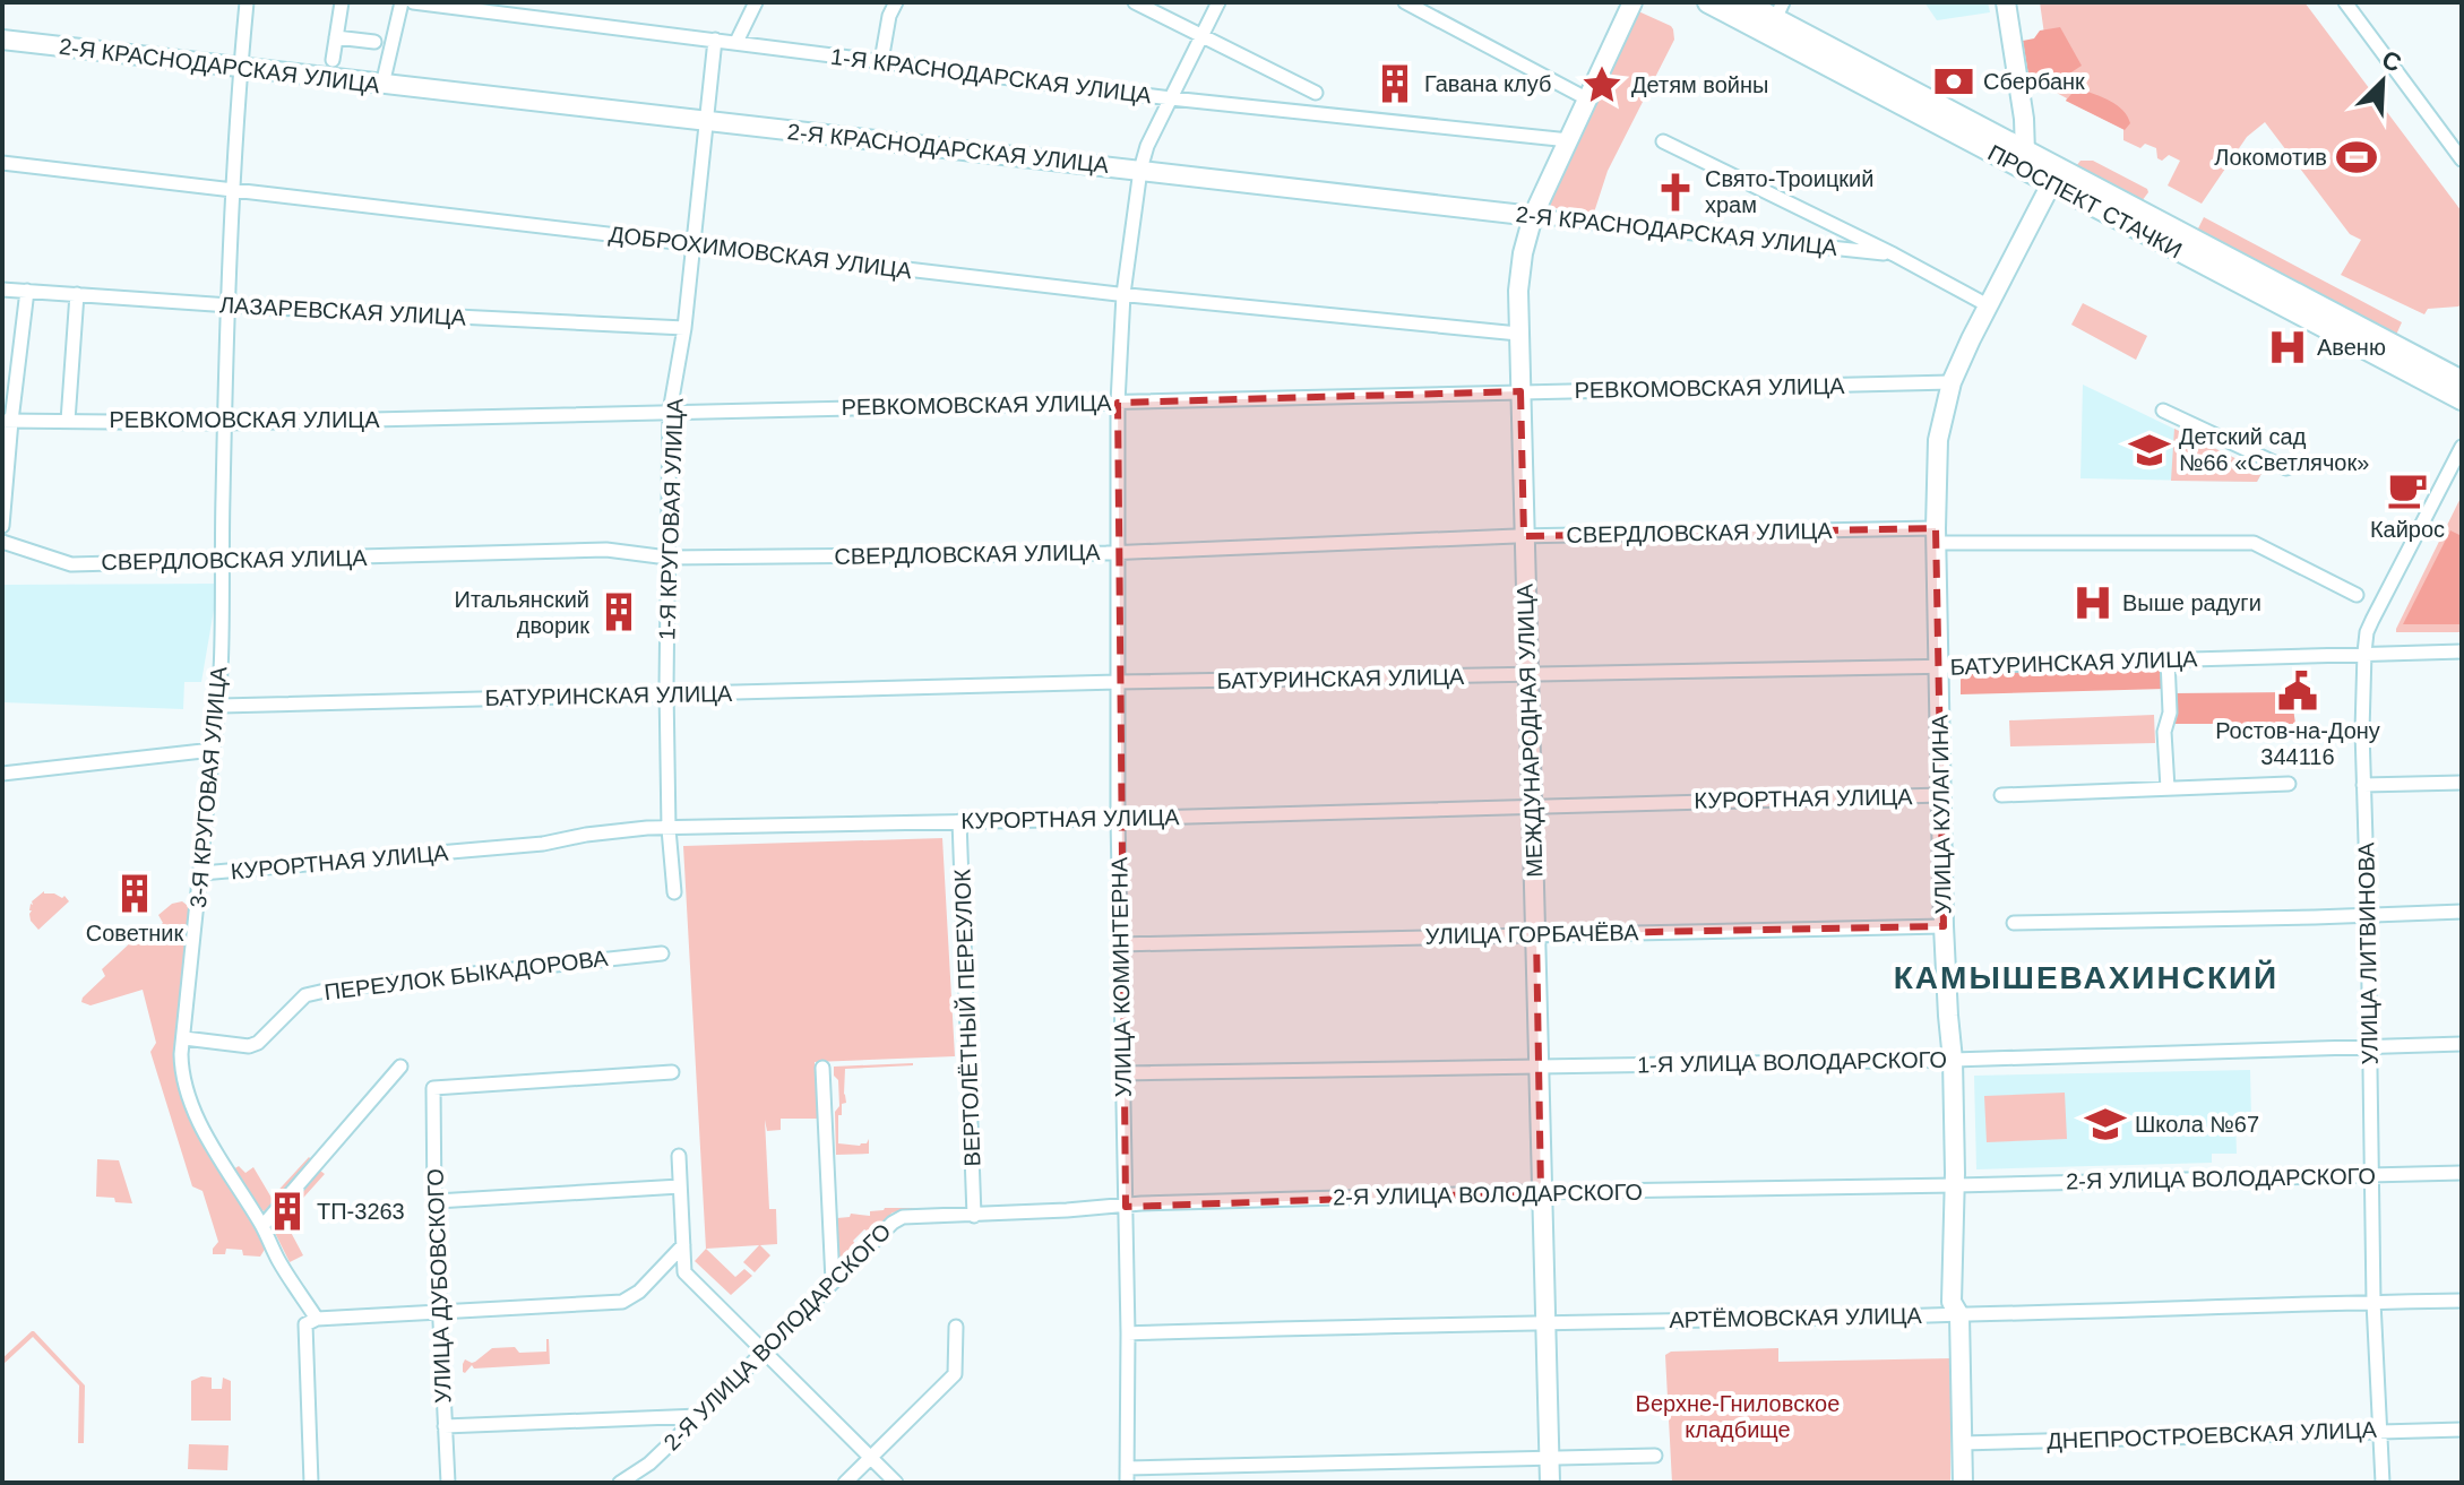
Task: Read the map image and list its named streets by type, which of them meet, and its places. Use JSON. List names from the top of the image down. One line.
{"streets":{"main road":["ПРОСПЕКТ СТАЧКИ"],"street":["2-Я КРАСНОДАРСКАЯ УЛИЦА","1-Я КРАСНОДАРСКАЯ УЛИЦА","ДОБРОХИМОВСКАЯ УЛИЦА","ЛАЗАРЕВСКАЯ УЛИЦА","РЕВКОМОВСКАЯ УЛИЦА","1-Я КРУГОВАЯ УЛИЦА","СВЕРДЛОВСКАЯ УЛИЦА","БАТУРИНСКАЯ УЛИЦА","МЕЖДУНАРОДНАЯ УЛИЦА","3-Я КРУГОВАЯ УЛИЦА","КУРОРТНАЯ УЛИЦА","УЛИЦА КУЛАГИНА","УЛИЦА ГОРБАЧЁВА","УЛИЦА ЛИТВИНОВА","ПЕРЕУЛОК БЫКАДОРОВА","УЛИЦА КОМИНТЕРНА","ВЕРТОЛЁТНЫЙ ПЕРЕУЛОК","1-Я УЛИЦА ВОЛОДАРСКОГО","2-Я УЛИЦА ВОЛОДАРСКОГО","УЛИЦА ДУБОВСКОГО","АРТЁМОВСКАЯ УЛИЦА","ДНЕПРОСТРОЕВСКАЯ УЛИЦА"]},"crossings":[["2-Я КРАСНОДАРСКАЯ УЛИЦА","1-Я КРУГОВАЯ УЛИЦА"],["2-Я КРАСНОДАРСКАЯ УЛИЦА","МЕЖДУНАРОДНАЯ УЛИЦА"],["2-Я КРАСНОДАРСКАЯ УЛИЦА","3-Я КРУГОВАЯ УЛИЦА"],["2-Я КРАСНОДАРСКАЯ УЛИЦА","УЛИЦА КОМИНТЕРНА"],["1-Я КРАСНОДАРСКАЯ УЛИЦА","1-Я КРУГОВАЯ УЛИЦА"],["1-Я КРАСНОДАРСКАЯ УЛИЦА","МЕЖДУНАРОДНАЯ УЛИЦА"],["1-Я КРАСНОДАРСКАЯ УЛИЦА","УЛИЦА КОМИНТЕРНА"],["ПРОСПЕКТ СТАЧКИ","УЛИЦА КУЛАГИНА"],["ДОБРОХИМОВСКАЯ УЛИЦА","1-Я КРУГОВАЯ УЛИЦА"],["ДОБРОХИМОВСКАЯ УЛИЦА","МЕЖДУНАРОДНАЯ УЛИЦА"],["ДОБРОХИМОВСКАЯ УЛИЦА","3-Я КРУГОВАЯ УЛИЦА"],["ДОБРОХИМОВСКАЯ УЛИЦА","УЛИЦА КОМИНТЕРНА"],["ЛАЗАРЕВСКАЯ УЛИЦА","1-Я КРУГОВАЯ УЛИЦА"],["ЛАЗАРЕВСКАЯ УЛИЦА","3-Я КРУГОВАЯ УЛИЦА"],["РЕВКОМОВСКАЯ УЛИЦА","1-Я КРУГОВАЯ УЛИЦА"],["РЕВКОМОВСКАЯ УЛИЦА","МЕЖДУНАРОДНАЯ УЛИЦА"],["РЕВКОМОВСКАЯ УЛИЦА","3-Я КРУГОВАЯ УЛИЦА"],["РЕВКОМОВСКАЯ УЛИЦА","УЛИЦА КУЛАГИНА"],["РЕВКОМОВСКАЯ УЛИЦА","УЛИЦА КОМИНТЕРНА"],["1-Я КРУГОВАЯ УЛИЦА","СВЕРДЛОВСКАЯ УЛИЦА"],["1-Я КРУГОВАЯ УЛИЦА","БАТУРИНСКАЯ УЛИЦА"],["1-Я КРУГОВАЯ УЛИЦА","КУРОРТНАЯ УЛИЦА"],["СВЕРДЛОВСКАЯ УЛИЦА","МЕЖДУНАРОДНАЯ УЛИЦА"],["СВЕРДЛОВСКАЯ УЛИЦА","3-Я КРУГОВАЯ УЛИЦА"],["СВЕРДЛОВСКАЯ УЛИЦА","УЛИЦА КУЛАГИНА"],["СВЕРДЛОВСКАЯ УЛИЦА","УЛИЦА КОМИНТЕРНА"],["БАТУРИНСКАЯ УЛИЦА","МЕЖДУНАРОДНАЯ УЛИЦА"],["БАТУРИНСКАЯ УЛИЦА","3-Я КРУГОВАЯ УЛИЦА"],["БАТУРИНСКАЯ УЛИЦА","УЛИЦА КУЛАГИНА"],["БАТУРИНСКАЯ УЛИЦА","УЛИЦА ЛИТВИНОВА"],["БАТУРИНСКАЯ УЛИЦА","УЛИЦА КОМИНТЕРНА"],["МЕЖДУНАРОДНАЯ УЛИЦА","КУРОРТНАЯ УЛИЦА"],["МЕЖДУНАРОДНАЯ УЛИЦА","УЛИЦА ГОРБАЧЁВА"],["МЕЖДУНАРОДНАЯ УЛИЦА","1-Я УЛИЦА ВОЛОДАРСКОГО"],["МЕЖДУНАРОДНАЯ УЛИЦА","2-Я УЛИЦА ВОЛОДАРСКОГО"],["МЕЖДУНАРОДНАЯ УЛИЦА","АРТЁМОВСКАЯ УЛИЦА"],["3-Я КРУГОВАЯ УЛИЦА","КУРОРТНАЯ УЛИЦА"],["3-Я КРУГОВАЯ УЛИЦА","ПЕРЕУЛОК БЫКАДОРОВА"],["КУРОРТНАЯ УЛИЦА","УЛИЦА КУЛАГИНА"],["КУРОРТНАЯ УЛИЦА","УЛИЦА КОМИНТЕРНА"],["КУРОРТНАЯ УЛИЦА","ВЕРТОЛЁТНЫЙ ПЕРЕУЛОК"],["УЛИЦА КУЛАГИНА","УЛИЦА ГОРБАЧЁВА"],["УЛИЦА КУЛАГИНА","1-Я УЛИЦА ВОЛОДАРСКОГО"],["УЛИЦА КУЛАГИНА","2-Я УЛИЦА ВОЛОДАРСКОГО"],["УЛИЦА КУЛАГИНА","АРТЁМОВСКАЯ УЛИЦА"],["УЛИЦА КУЛАГИНА","ДНЕПРОСТРОЕВСКАЯ УЛИЦА"],["УЛИЦА ГОРБАЧЁВА","УЛИЦА КОМИНТЕРНА"],["УЛИЦА ЛИТВИНОВА","1-Я УЛИЦА ВОЛОДАРСКОГО"],["УЛИЦА ЛИТВИНОВА","2-Я УЛИЦА ВОЛОДАРСКОГО"],["УЛИЦА ЛИТВИНОВА","АРТЁМОВСКАЯ УЛИЦА"],["УЛИЦА ЛИТВИНОВА","ДНЕПРОСТРОЕВСКАЯ УЛИЦА"],["УЛИЦА КОМИНТЕРНА","1-Я УЛИЦА ВОЛОДАРСКОГО"],["УЛИЦА КОМИНТЕРНА","2-Я УЛИЦА ВОЛОДАРСКОГО"],["УЛИЦА КОМИНТЕРНА","АРТЁМОВСКАЯ УЛИЦА"],["ВЕРТОЛЁТНЫЙ ПЕРЕУЛОК","2-Я УЛИЦА ВОЛОДАРСКОГО"]],"districts":["КАМЫШЕВАХИНСКИЙ"],"parks":["Верхне-Гниловское кладбище"],"places":{"bank":["Сбербанк"],"building":["Гавана клуб","Итальянский дворик","Советник","ТП-3263"],"place":["Детям войны"],"sports":["Локомотив"],"church":["Свято-Троицкий храм"],"hospital":["Авеню","Выше радуги"],"school or university":["Детский сад №66 «Светлячок»","Школа №67"],"cafe":["Кайрос"],"public building":["Ростов-на-Дону 344116"]},"north":"top right"}
